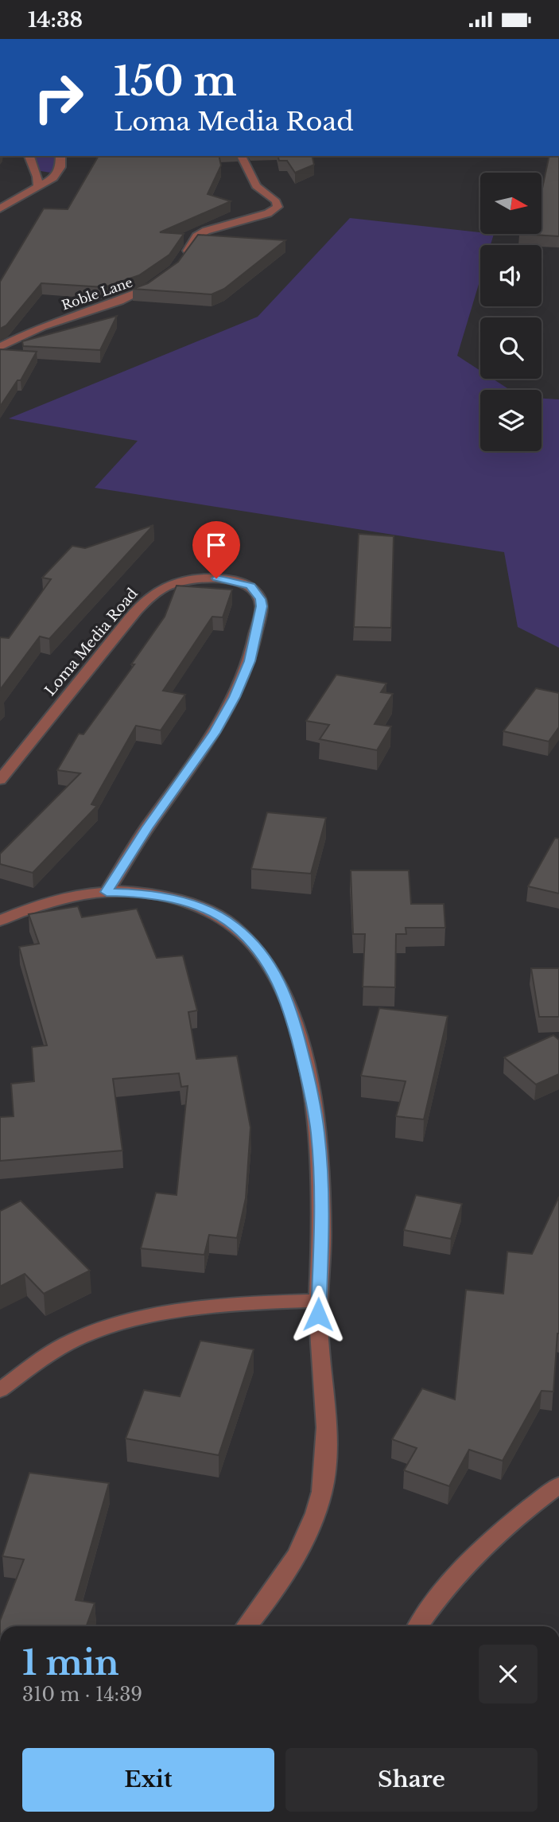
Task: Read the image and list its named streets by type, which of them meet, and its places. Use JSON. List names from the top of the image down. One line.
{"streets":{"street":["Roble Lane","Loma Media Road"]},"north":"right","page":{"status":"14:38","turn":["150 m","Loma Media Road"],"heading":["1 min","310 m · 14:39"],"buttons":["Exit","Share"]}}
